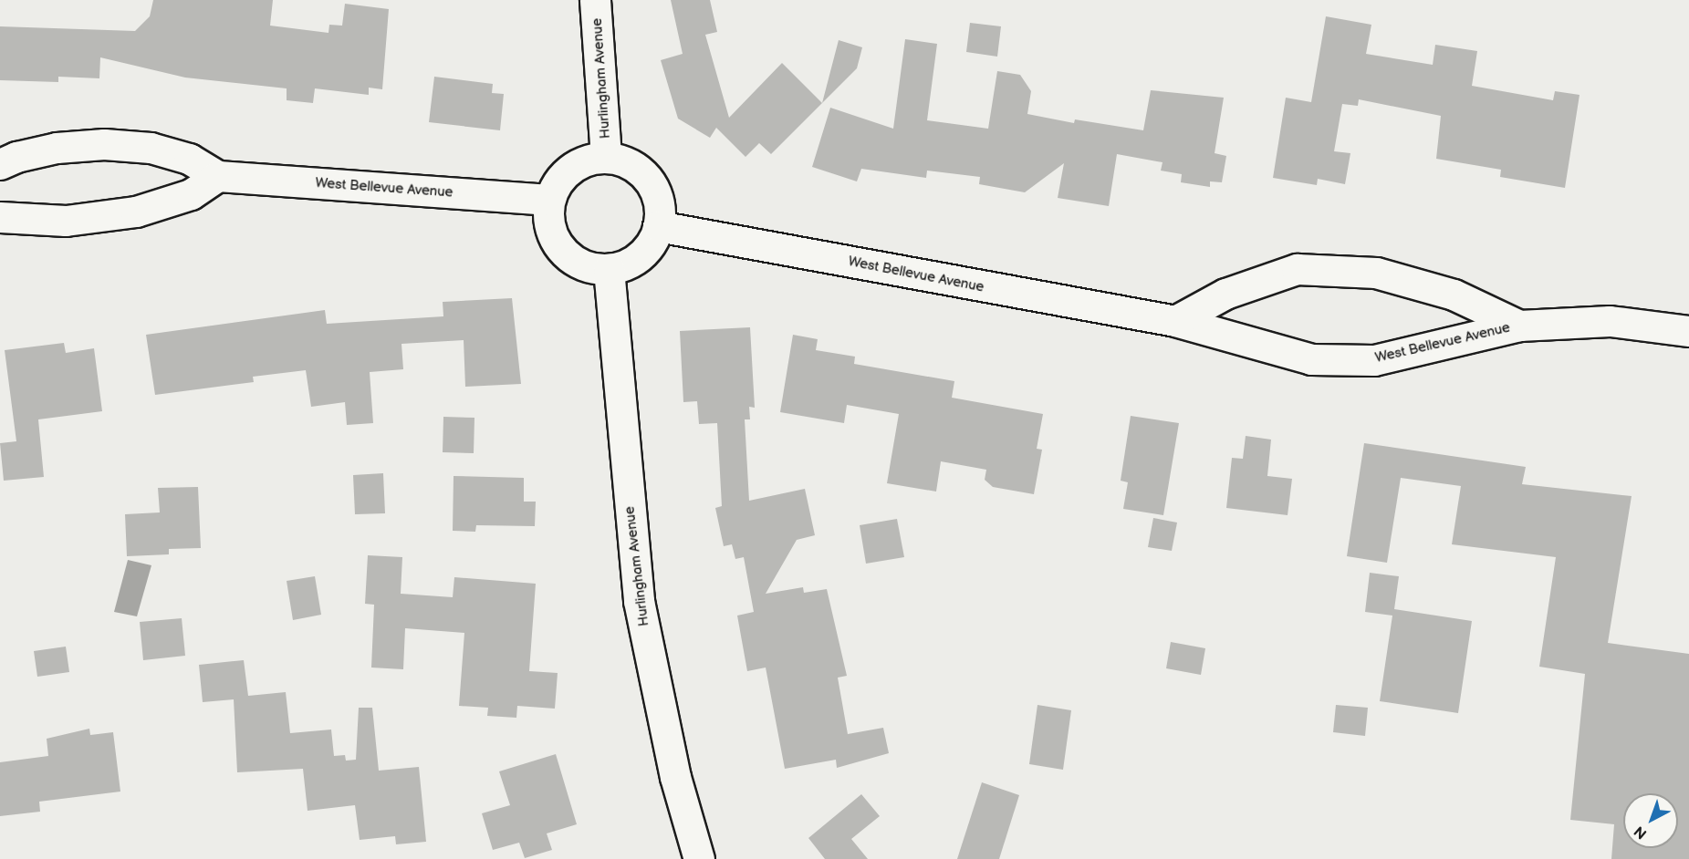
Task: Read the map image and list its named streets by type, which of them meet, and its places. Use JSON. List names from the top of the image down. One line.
{"streets":{"street":["Hurlingham Avenue","West Bellevue Avenue"]},"crossings":[["Hurlingham Avenue","West Bellevue Avenue"]],"north":"bottom left"}
